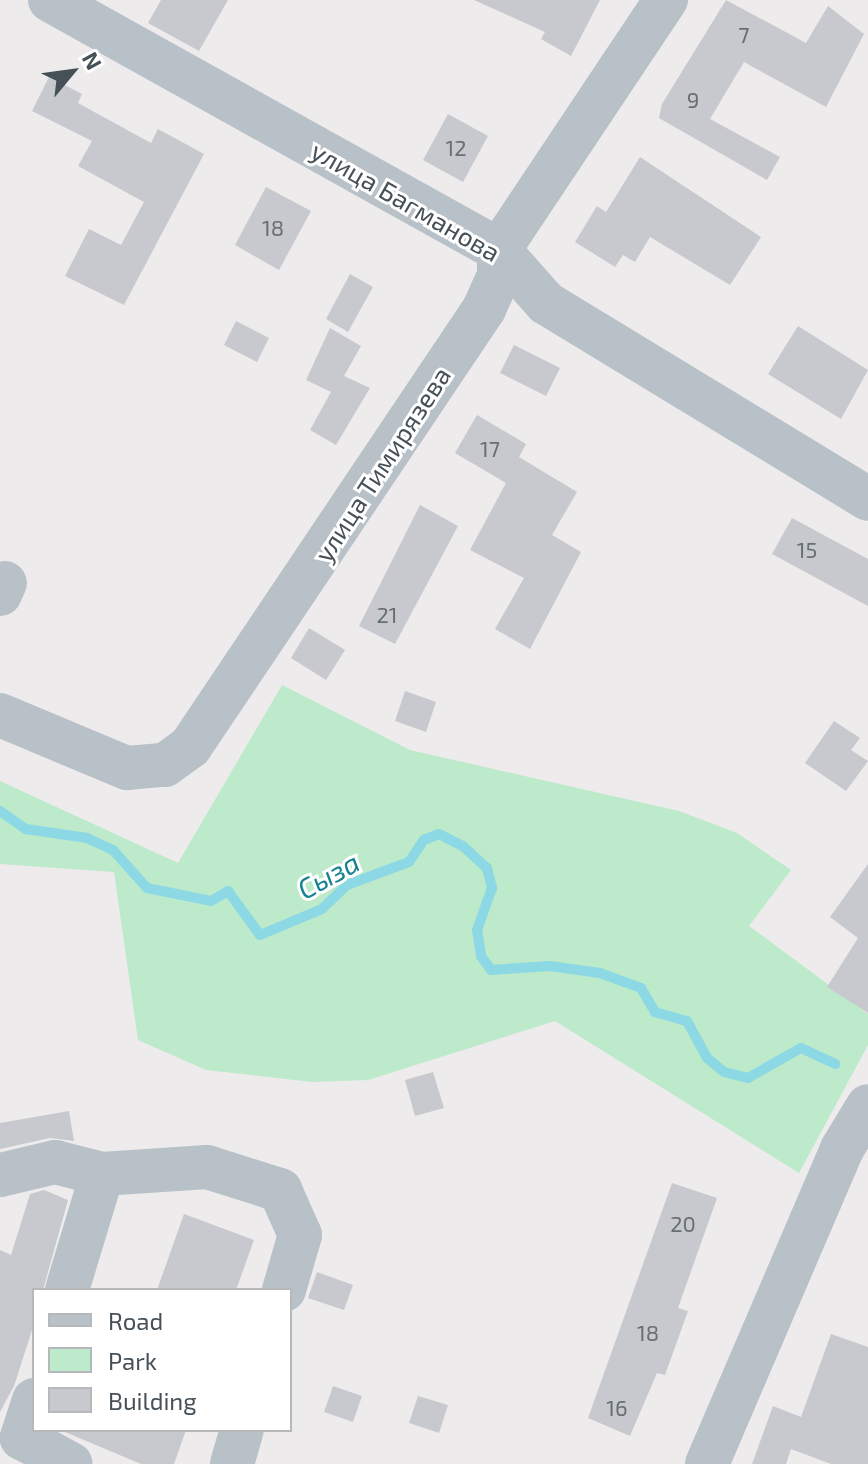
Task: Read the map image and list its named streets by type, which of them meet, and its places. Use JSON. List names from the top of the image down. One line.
{"streets":{"street":["улица Багманова","улица Тимирязева"]},"crossings":[["улица Багманова","улица Тимирязева"]],"water":["Сыза"],"house_numbers":["7","9","12","18","17","15","21","20","18","16"],"legend":["Road","Park","Building"],"north":"top right"}
